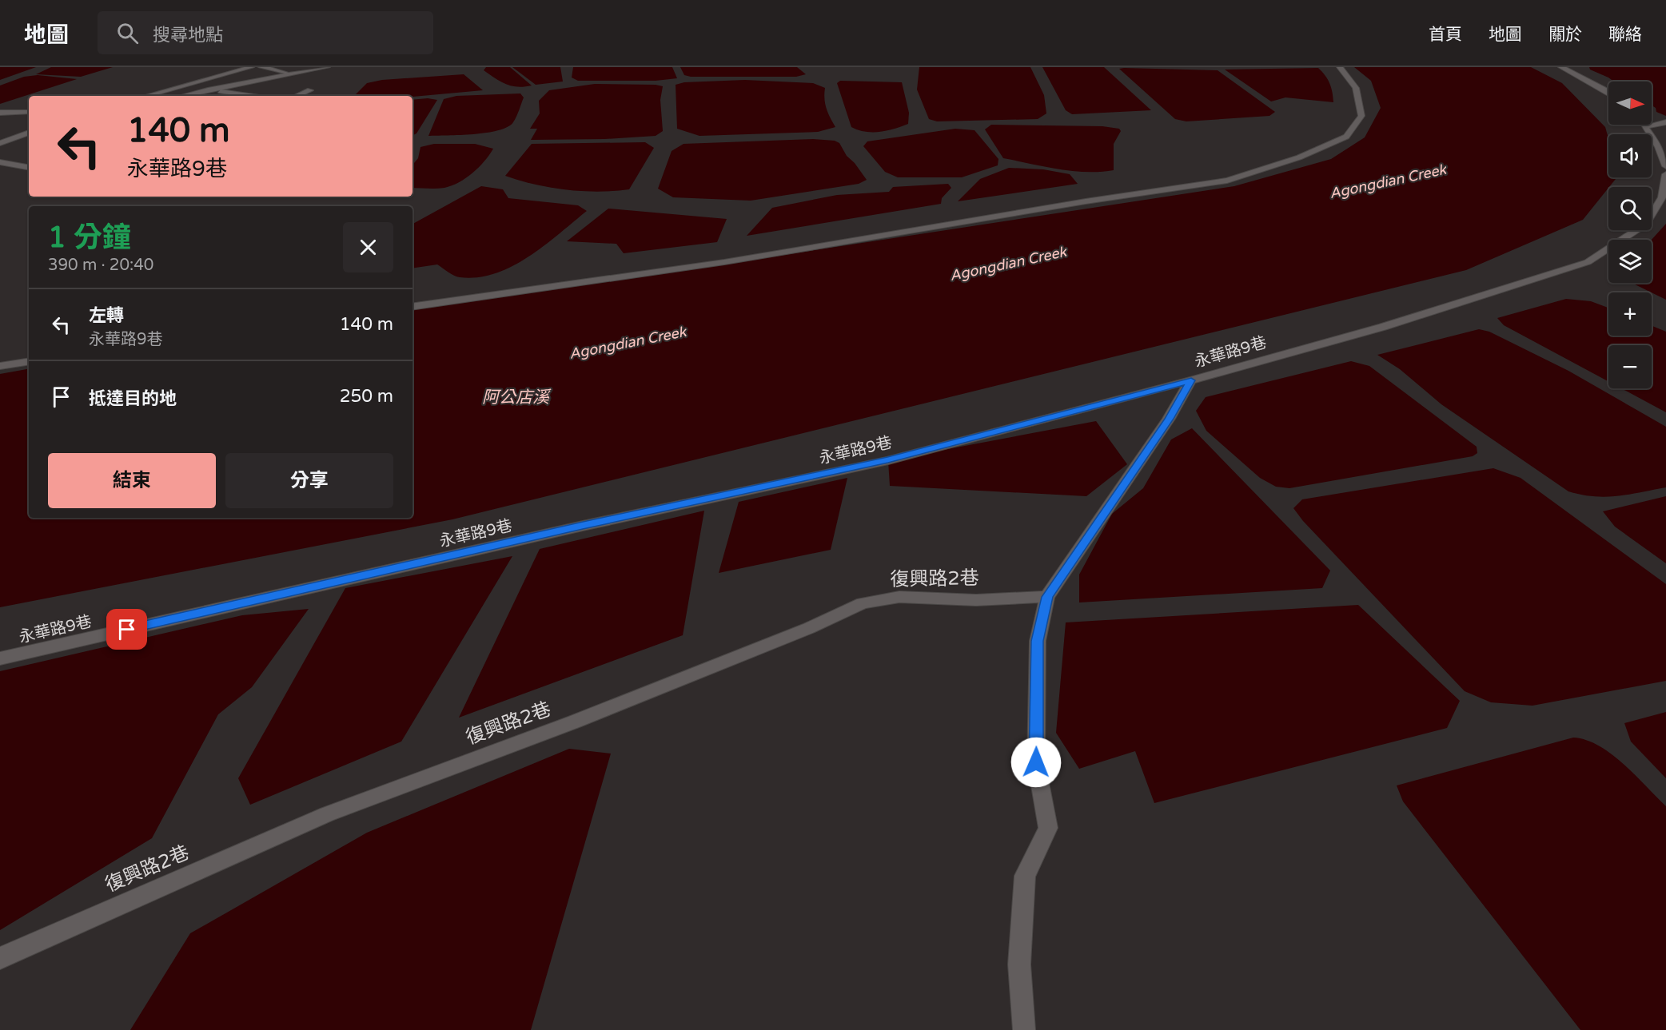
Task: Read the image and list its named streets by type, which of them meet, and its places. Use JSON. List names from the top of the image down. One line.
{"streets":{"street":["永華路9巷","復興路2巷"]},"water":["Agongdian Creek","阿公店溪"],"north":"right","page":{"header":"地圖","search":"搜尋地點","nav":["首頁","地圖","關於","聯絡"],"map_buttons":["+","−"],"turn":["140 m","永華路9巷"],"heading":["1 分鐘","390 m · 20:40"],"list":[{"name":"左轉","note":"永華路9巷","value":"140 m"},{"name":"抵達目的地","value":"250 m"}],"buttons":["結束","分享"]}}
